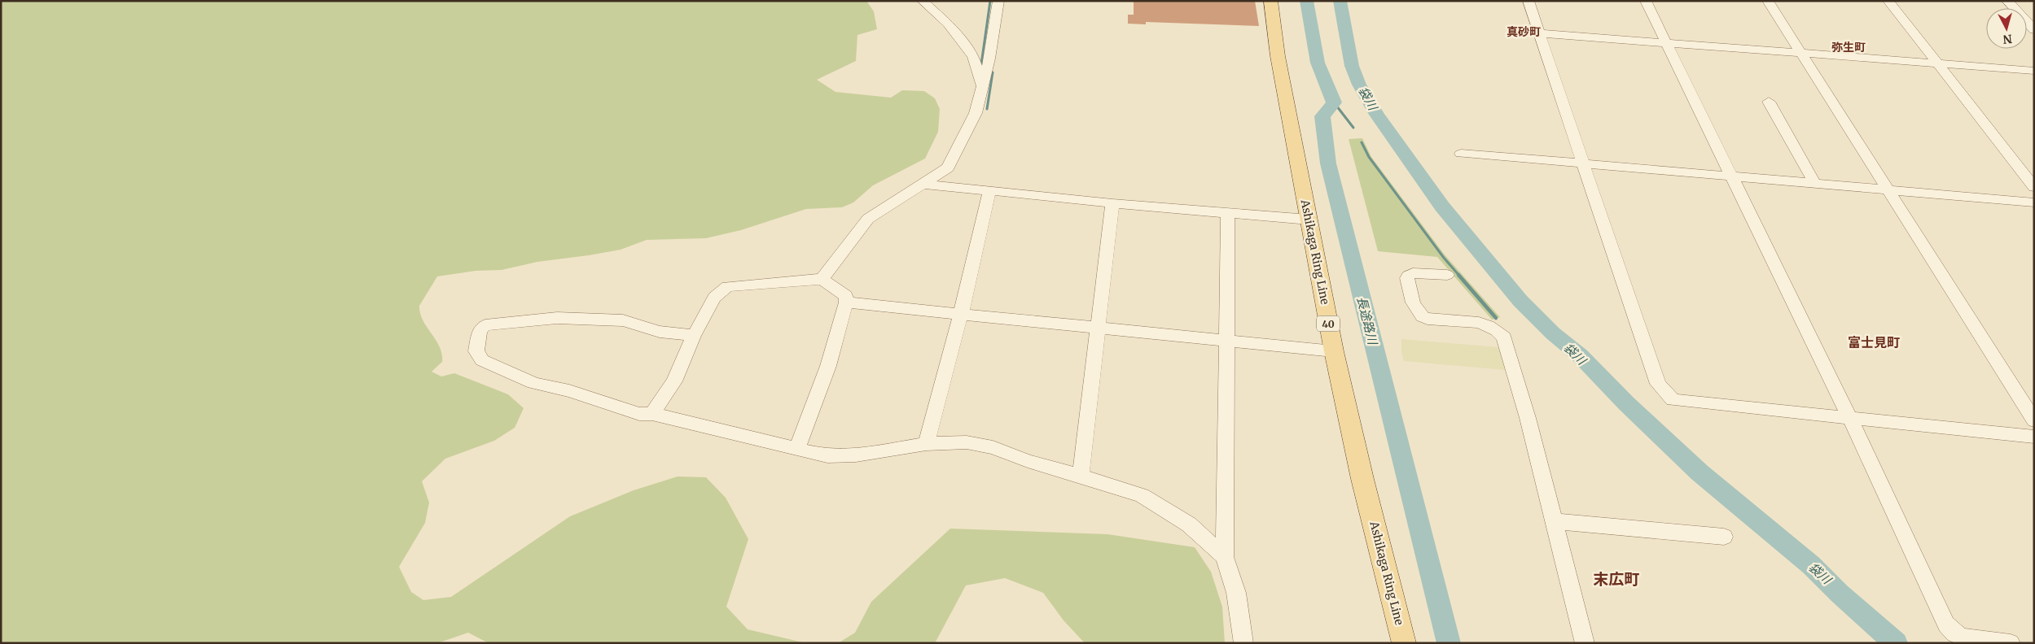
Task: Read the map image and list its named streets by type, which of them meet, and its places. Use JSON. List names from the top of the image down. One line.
{"streets":{"main road":["Ashikaga Ring Line","40"]},"districts":["真砂町","弥生町","富士見町","末広町"],"water":["袋川","長途路川"],"north":"bottom"}
